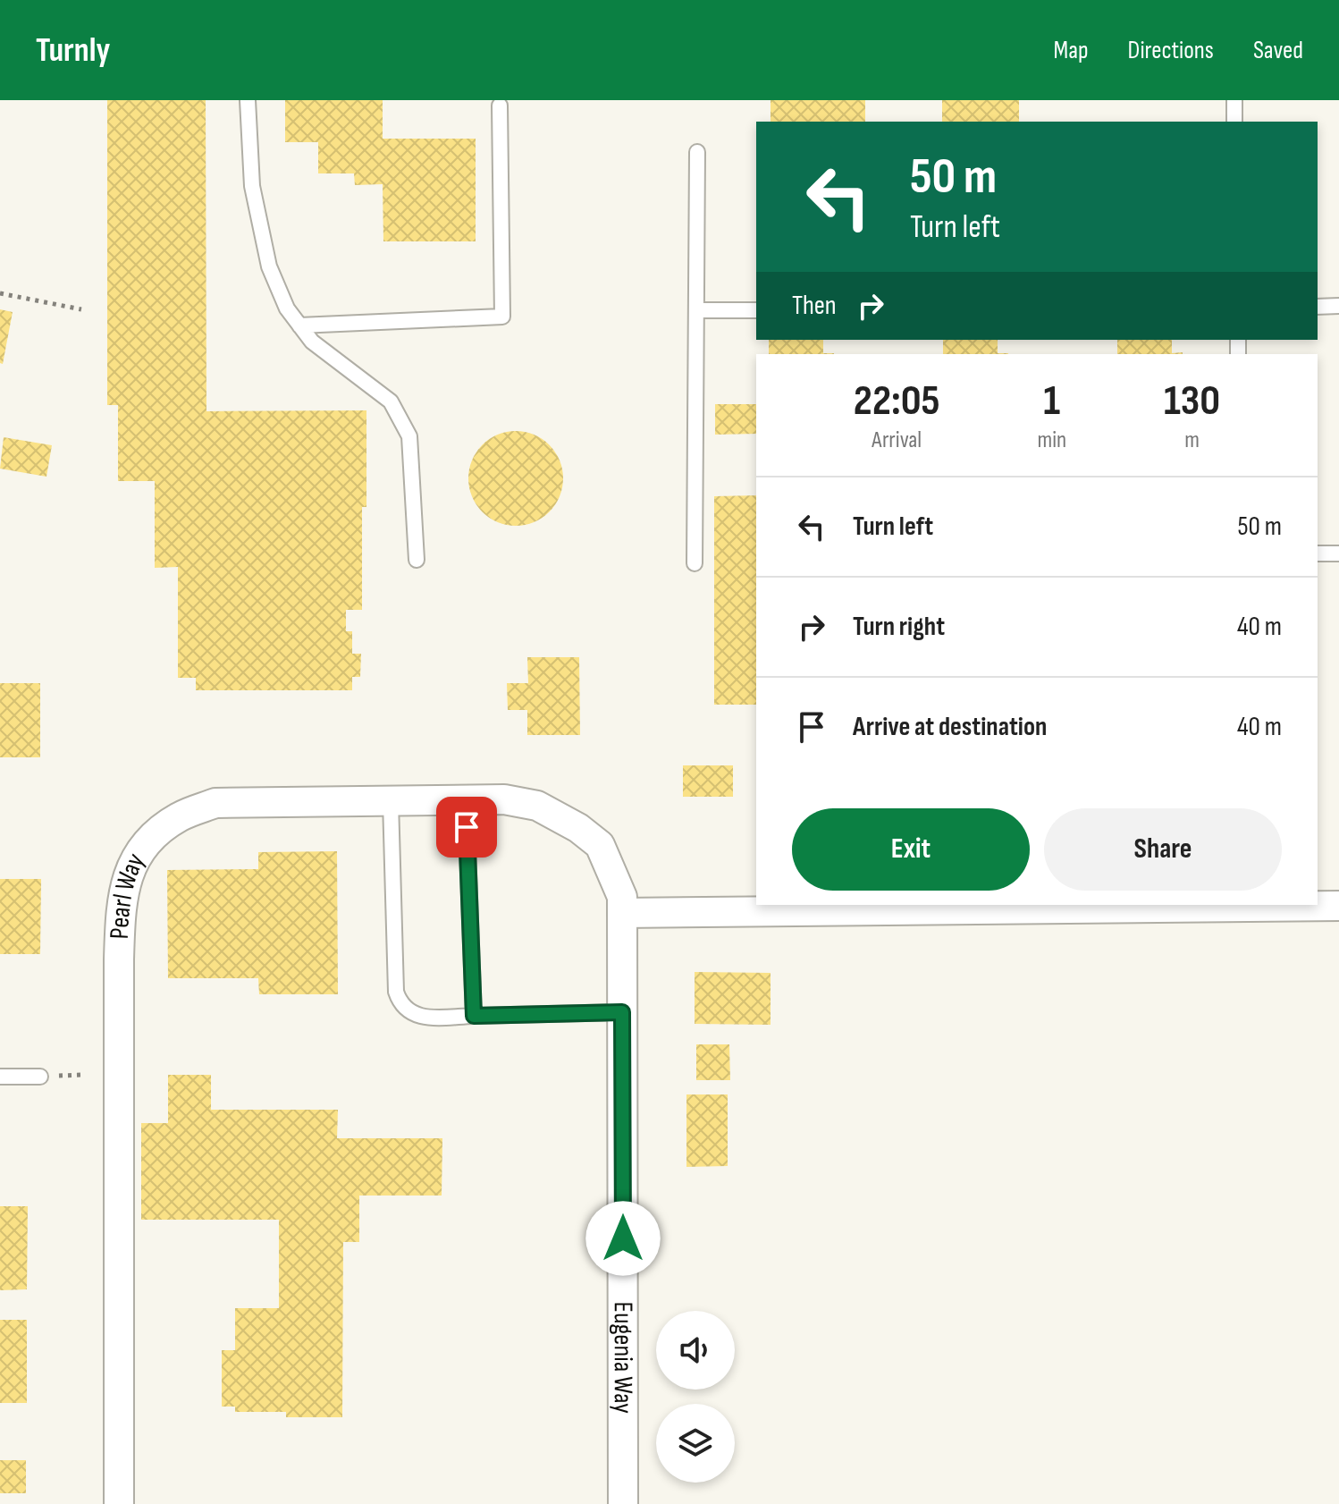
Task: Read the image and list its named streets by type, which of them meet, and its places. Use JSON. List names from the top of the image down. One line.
{"streets":{"street":["Pearl Way","Eugenia Way"]},"crossings":[["Pearl Way","Eugenia Way"]],"page":{"header":"Turnly","nav":["Map","Directions","Saved"],"turn":["50 m","Turn left"],"then":"Then","eta":["22:05","Arrival","1","min","130","m"],"list":[{"name":"Turn left","value":"50 m"},{"name":"Turn right","value":"40 m"},{"name":"Arrive at destination","value":"40 m"}],"buttons":["Exit","Share"]}}
